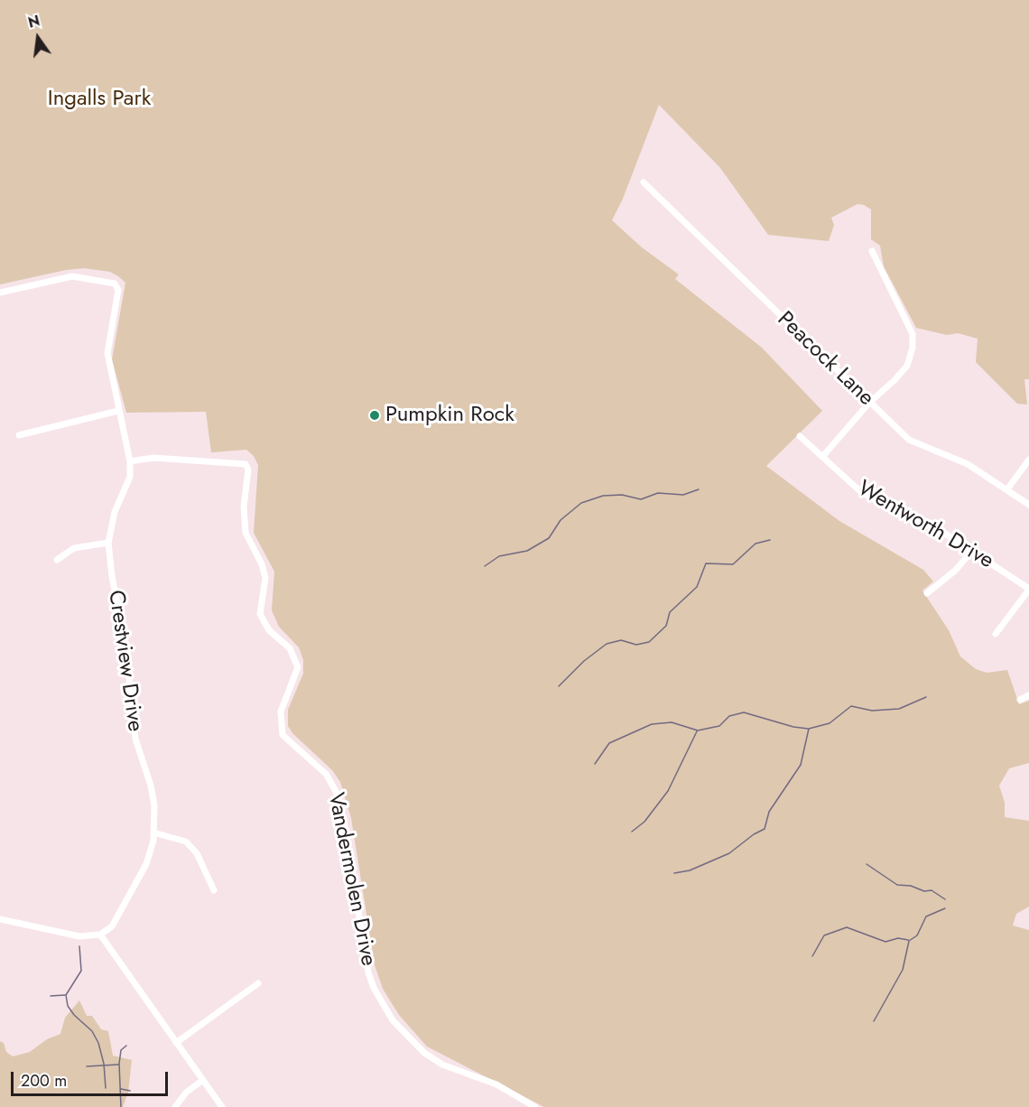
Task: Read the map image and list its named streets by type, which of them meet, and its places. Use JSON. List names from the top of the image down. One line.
{"streets":{"street":["Peacock Lane","Wentworth Drive","Crestview Drive","Vandermolen Drive"]},"crossings":[["Crestview Drive","Vandermolen Drive"]],"parks":["Ingalls Park"],"places":["Pumpkin Rock"],"scale_bar":"200 m","north":"top"}
